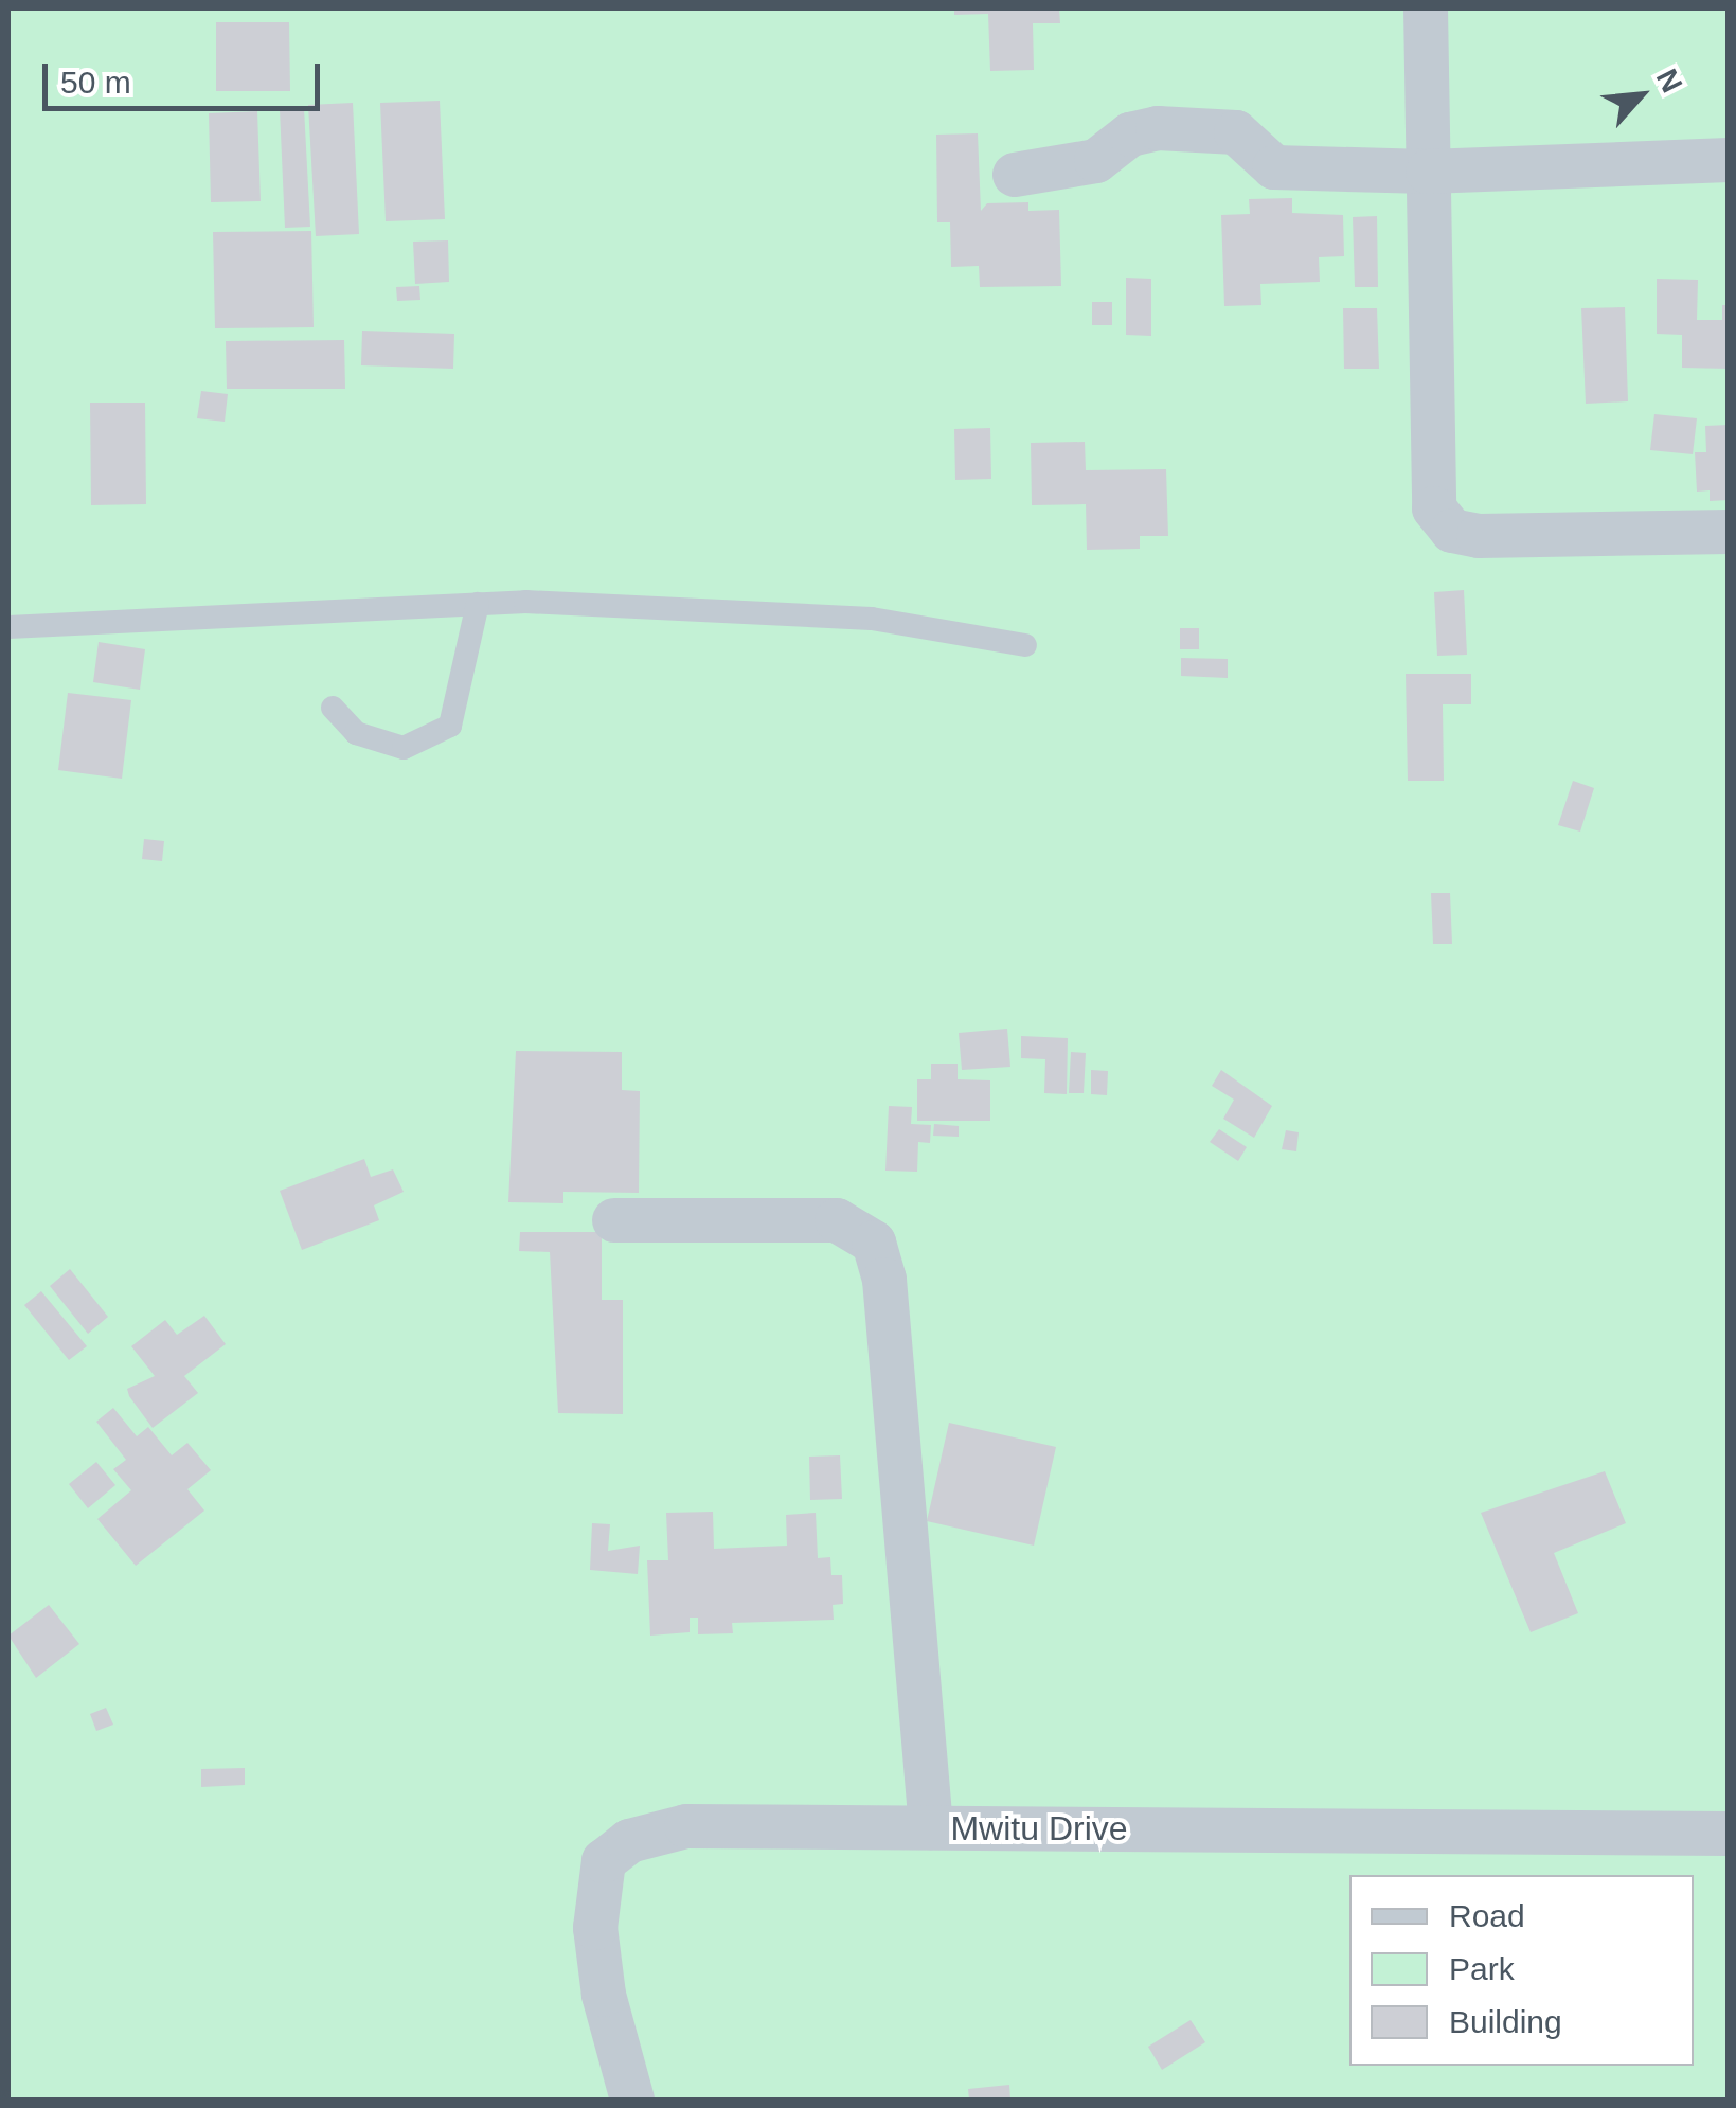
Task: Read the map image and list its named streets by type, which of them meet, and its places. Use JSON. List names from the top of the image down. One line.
{"streets":{"street":["Mwitu Drive"]},"legend":["Road","Park","Building"],"scale_bar":"50 m","north":"top right"}
